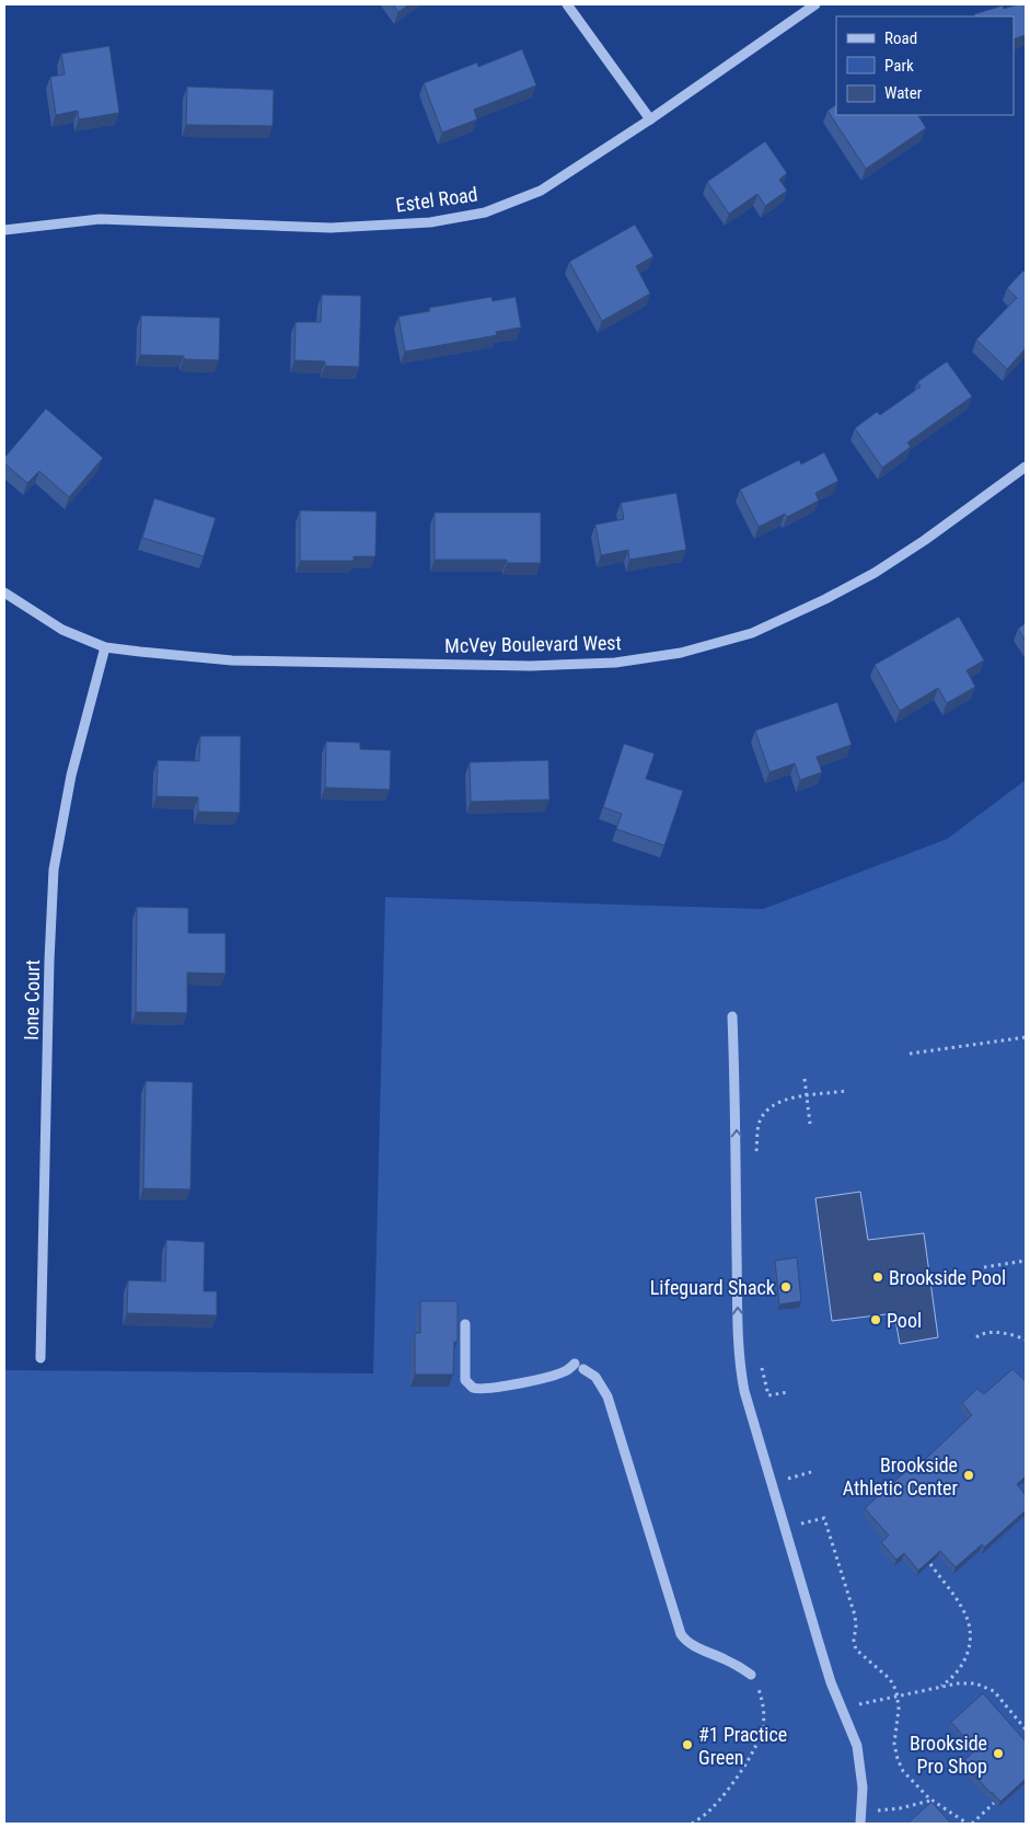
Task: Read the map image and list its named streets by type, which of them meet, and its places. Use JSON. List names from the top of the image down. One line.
{"streets":{"street":["Estel Road","McVey Boulevard West","Ione Court"]},"crossings":[["McVey Boulevard West","Ione Court"]],"places":["Brookside Pool","Lifeguard Shack","Pool","Brookside Athletic Center","#1 Practice Green","Brookside Pro Shop"],"legend":["Road","Park","Water"]}
